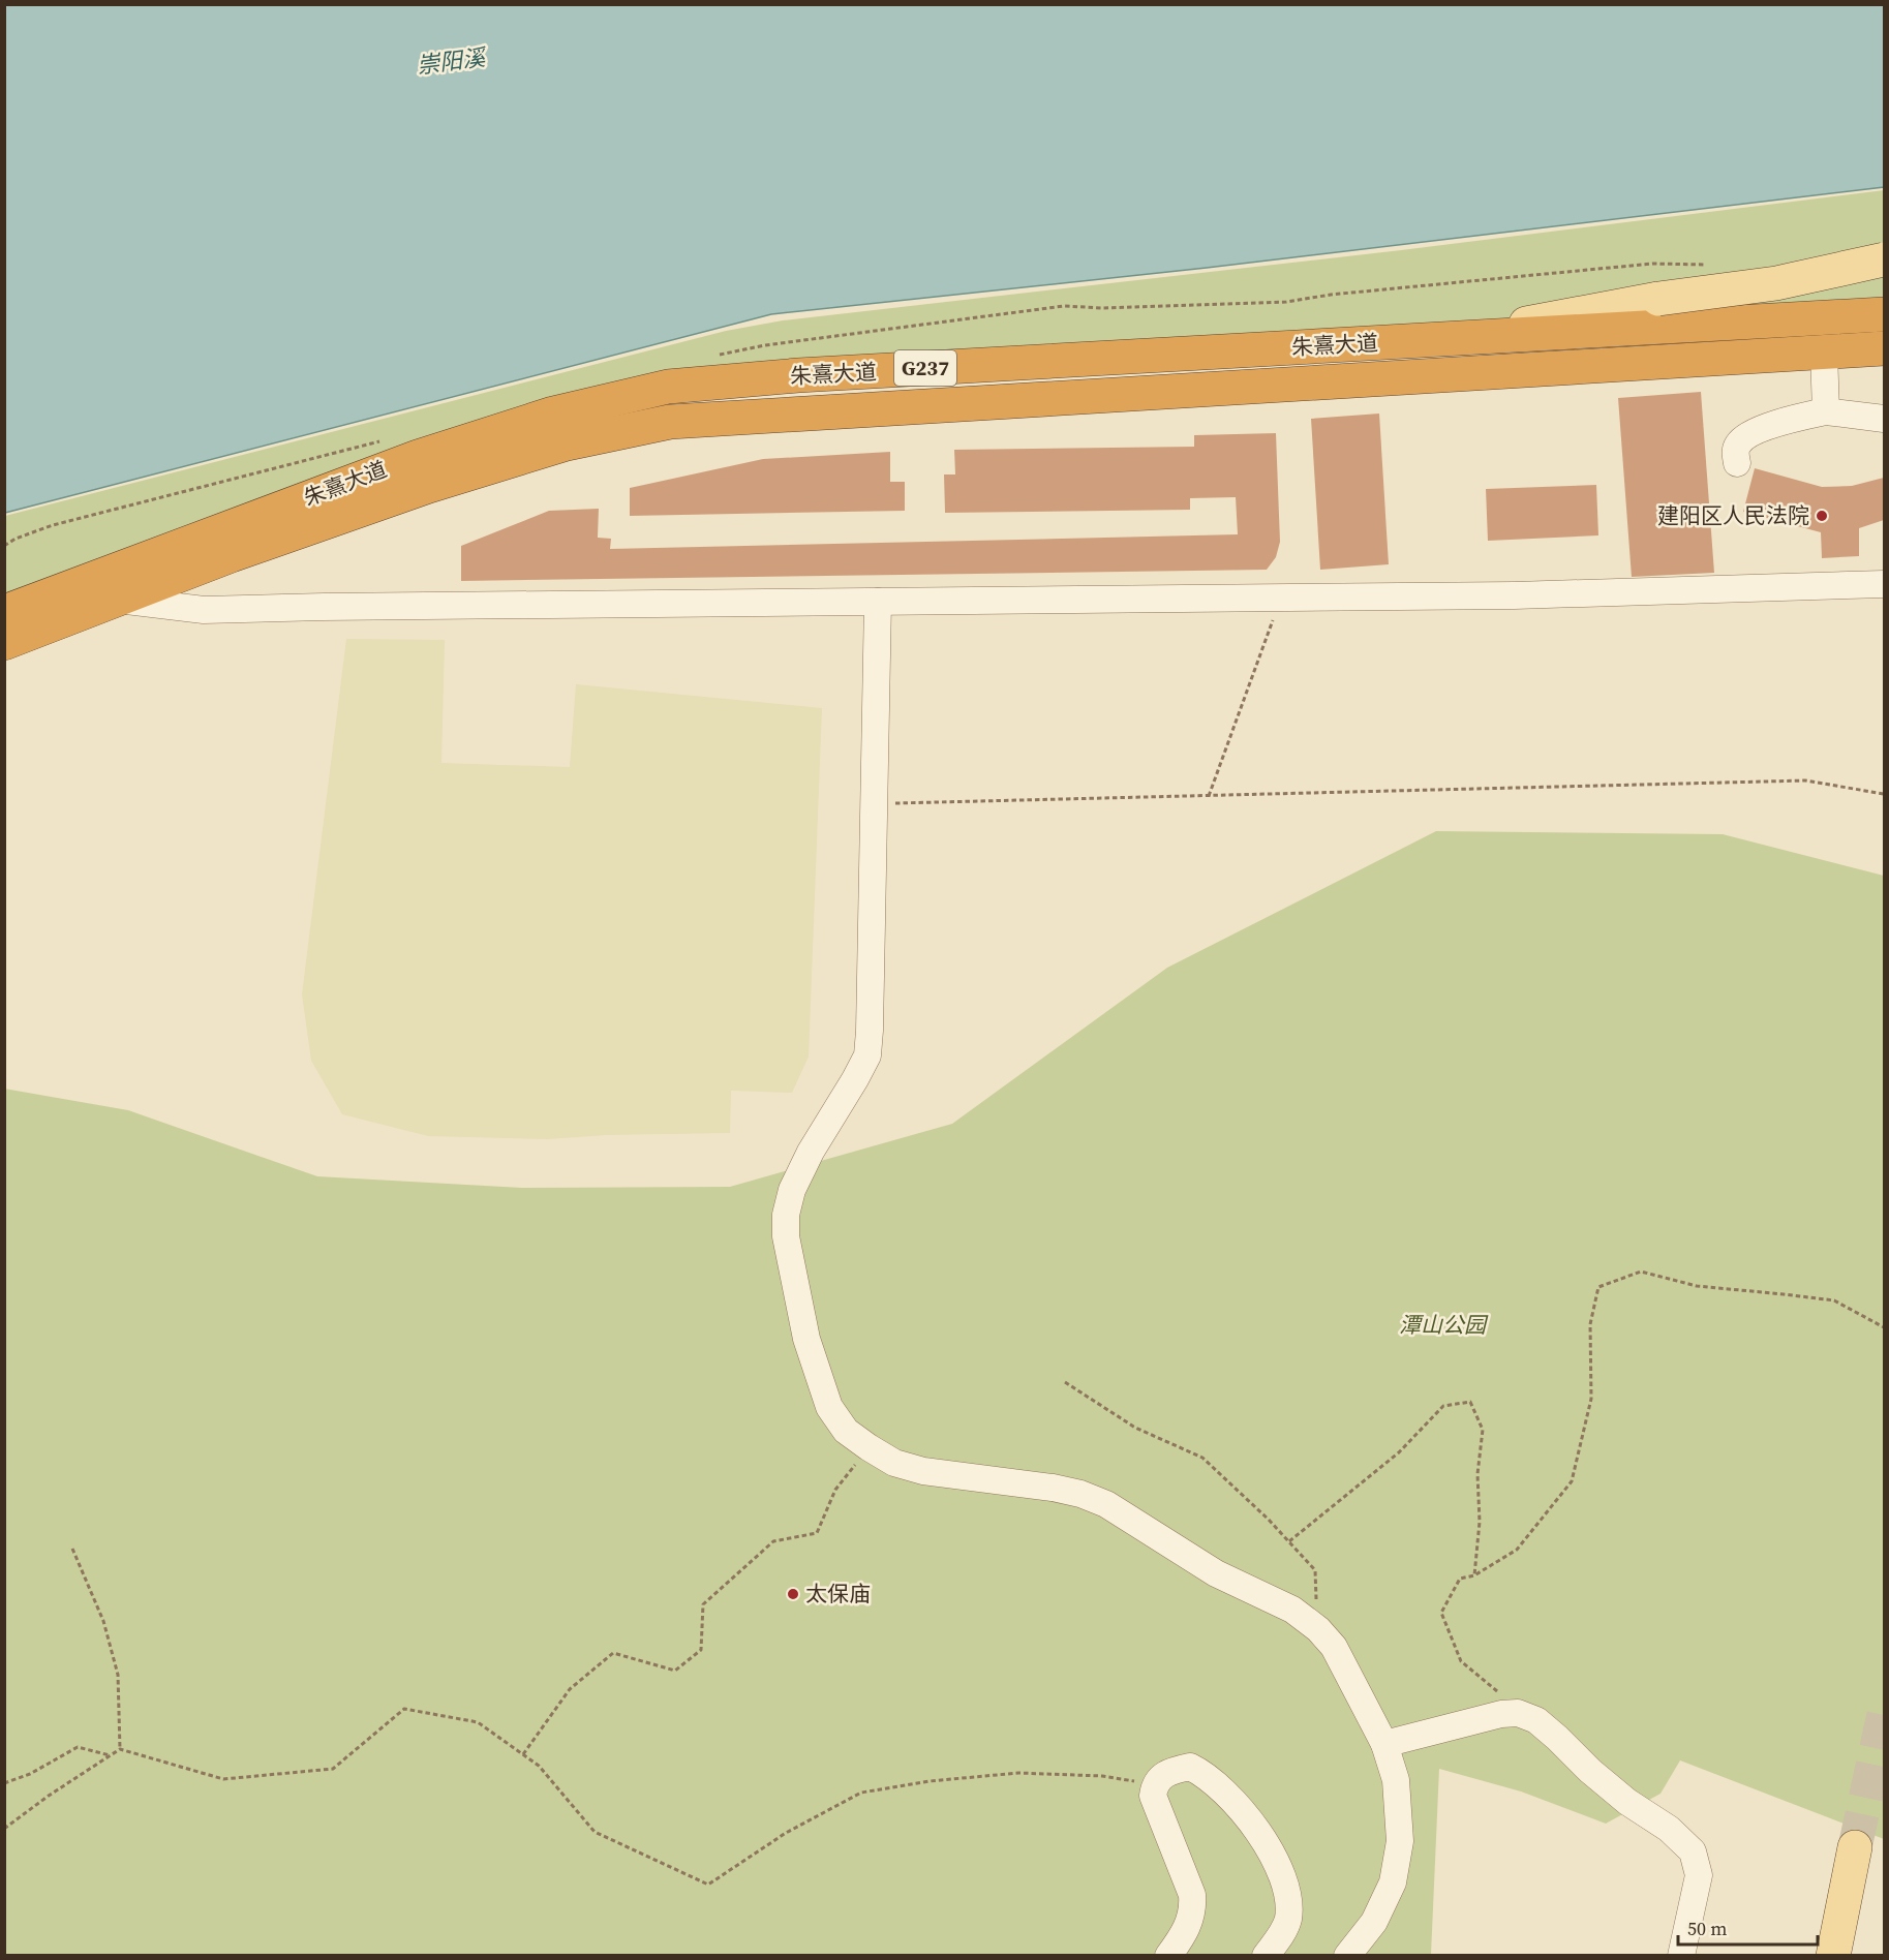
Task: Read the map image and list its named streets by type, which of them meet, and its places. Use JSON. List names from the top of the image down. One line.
{"streets":{"highway":["朱熹大道","G237"]},"water":["崇阳溪"],"parks":["潭山公园"],"places":["建阳区人民法院","太保庙"],"scale_bar":"50 m"}
